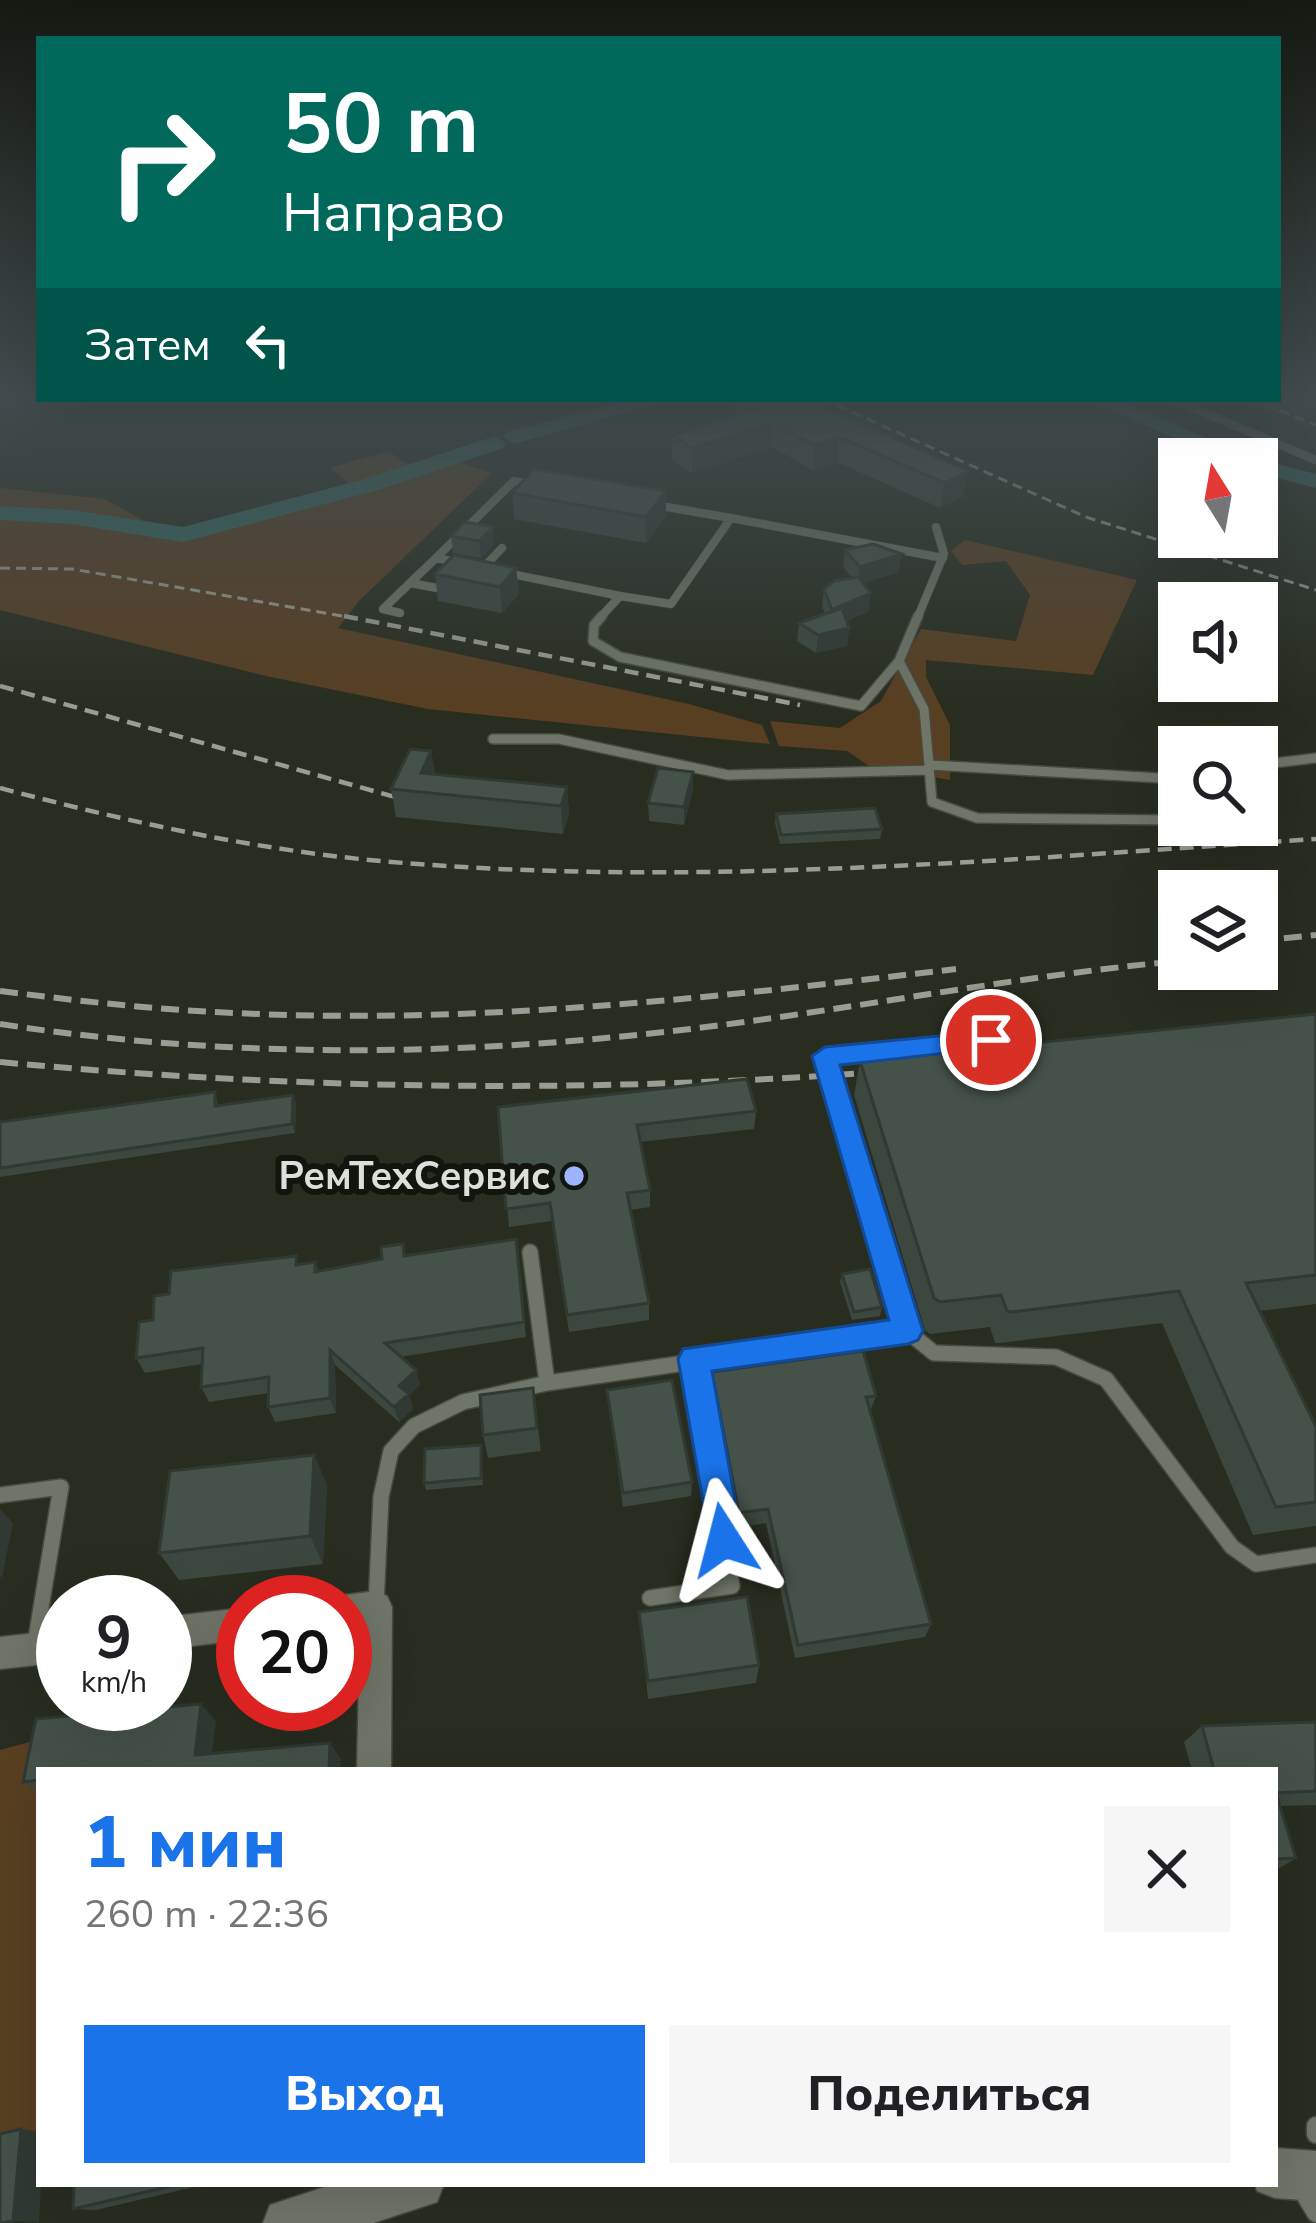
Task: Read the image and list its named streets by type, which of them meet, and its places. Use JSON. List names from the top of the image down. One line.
{"places":["РемТехСервис"],"north":"top","page":{"turn":["50 m","Направо"],"then":"Затем","speed":"9 km/h","limit":"20","heading":["1 мин","260 m · 22:36"],"buttons":["Выход","Поделиться"]}}
